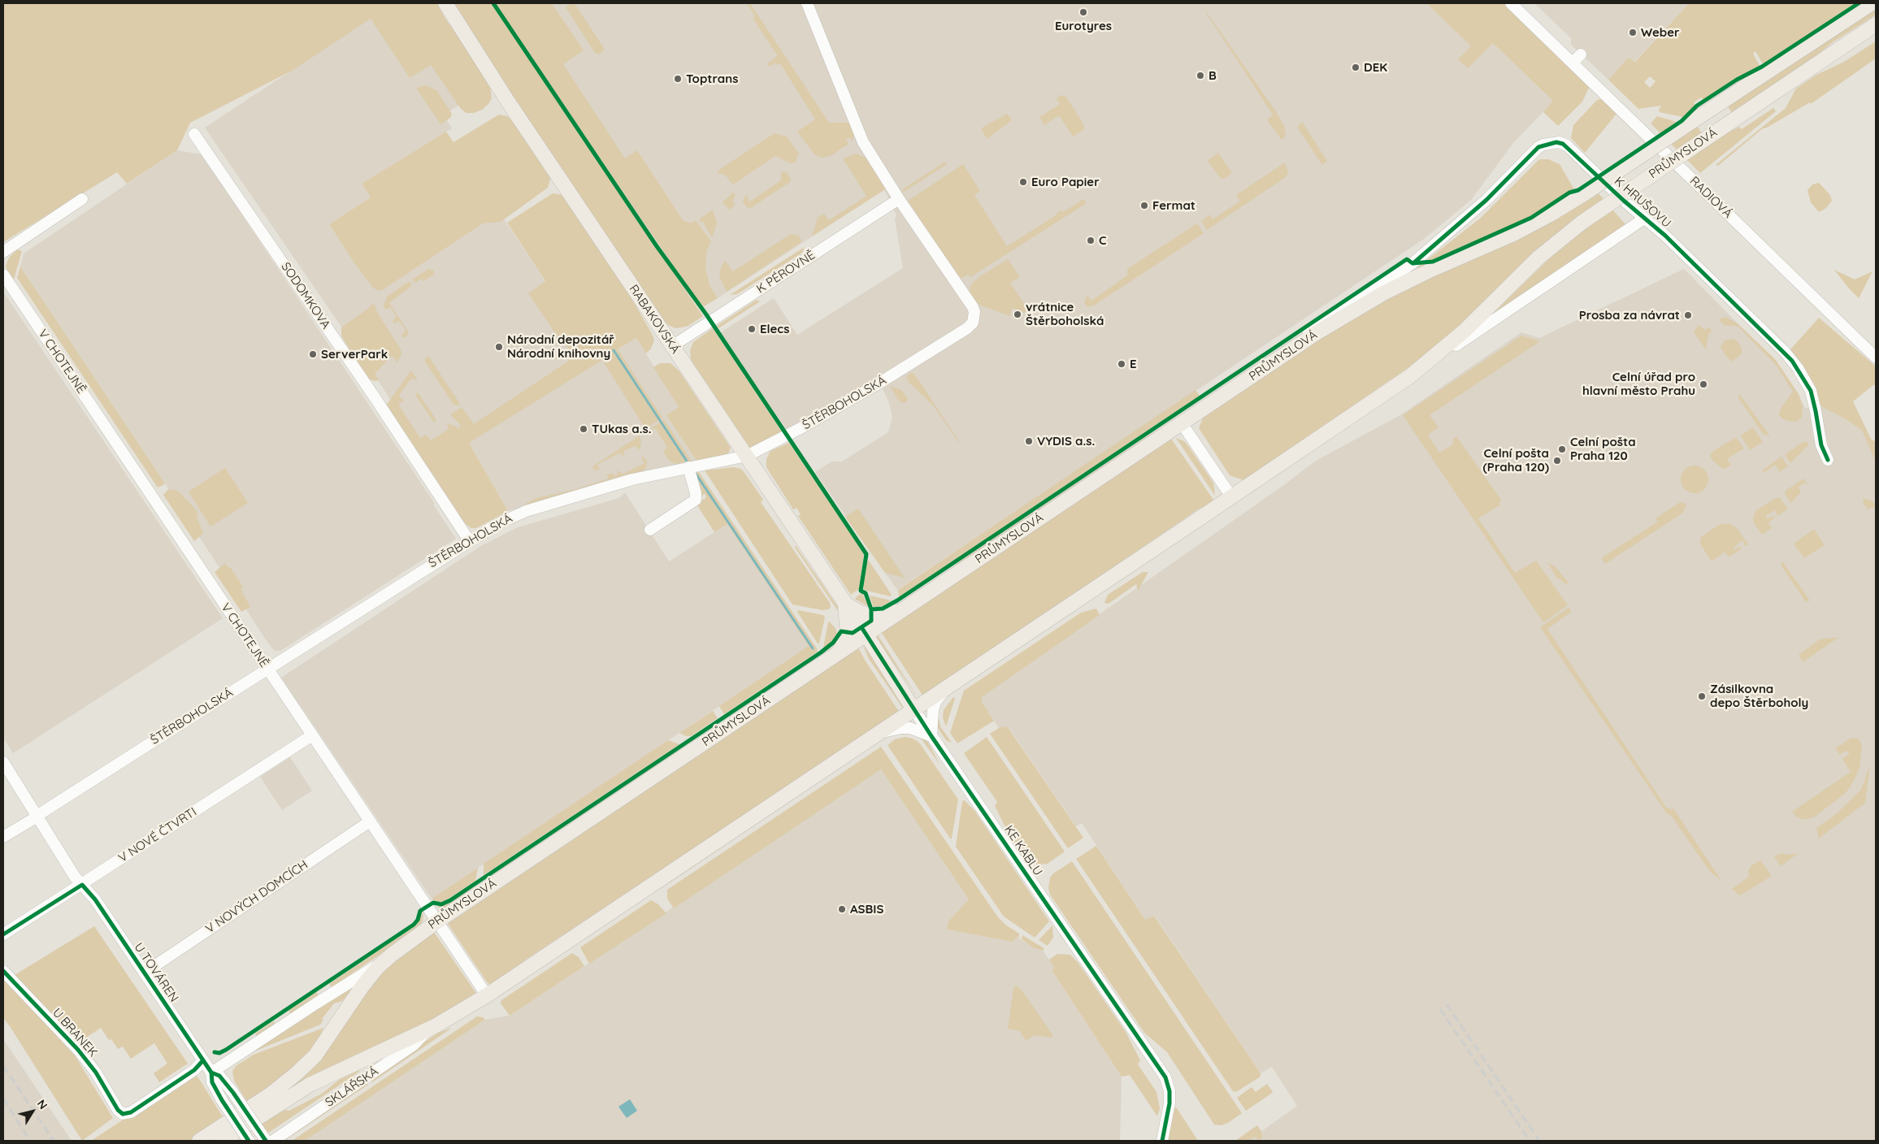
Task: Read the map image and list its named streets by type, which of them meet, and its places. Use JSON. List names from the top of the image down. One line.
{"streets":{"main road":["PRŮMYSLOVÁ","RABAKOVSKÁ","KE KABLU"],"street":["RADIOVÁ","K HRUŠOVU","K PÉROVNĚ","SODOMKOVA","V CHOTEJNĚ","ŠTĚRBOHOLSKÁ","V NOVÉ ČTVRTI","V NOVÝCH DOMCÍCH","U TOVÁREN","U BRANEK","SKLÁŘSKÁ"]},"crossings":[["PRŮMYSLOVÁ","K HRUŠOVU"],["PRŮMYSLOVÁ","RABAKOVSKÁ"],["PRŮMYSLOVÁ","V CHOTEJNĚ"],["PRŮMYSLOVÁ","KE KABLU"],["PRŮMYSLOVÁ","SKLÁŘSKÁ"],["K PÉROVNĚ","RABAKOVSKÁ"],["K PÉROVNĚ","ŠTĚRBOHOLSKÁ"],["SODOMKOVA","ŠTĚRBOHOLSKÁ"],["RABAKOVSKÁ","ŠTĚRBOHOLSKÁ"],["RABAKOVSKÁ","KE KABLU"],["V CHOTEJNĚ","ŠTĚRBOHOLSKÁ"],["V CHOTEJNĚ","V NOVÉ ČTVRTI"],["V CHOTEJNĚ","V NOVÝCH DOMCÍCH"],["ŠTĚRBOHOLSKÁ","U TOVÁREN"],["V NOVÉ ČTVRTI","U TOVÁREN"],["V NOVÝCH DOMCÍCH","U TOVÁREN"],["U TOVÁREN","U BRANEK"],["U TOVÁREN","SKLÁŘSKÁ"]],"places":["Eurotyres","Weber","DEK","B","Toptrans","Euro Papier","Fermat","C","vrátnice Štěrboholská","Prosba za návrat","Elecs","Národní depozitář Národní knihovny","ServerPark","E","Celní úřad pro hlavní město Prahu","TUkas a.s.","VYDIS a.s.","Celní pošta Praha 120","Celní pošta (Praha 120)","Zásilkovna depo Štěrboholy","ASBIS"],"north":"top right"}
